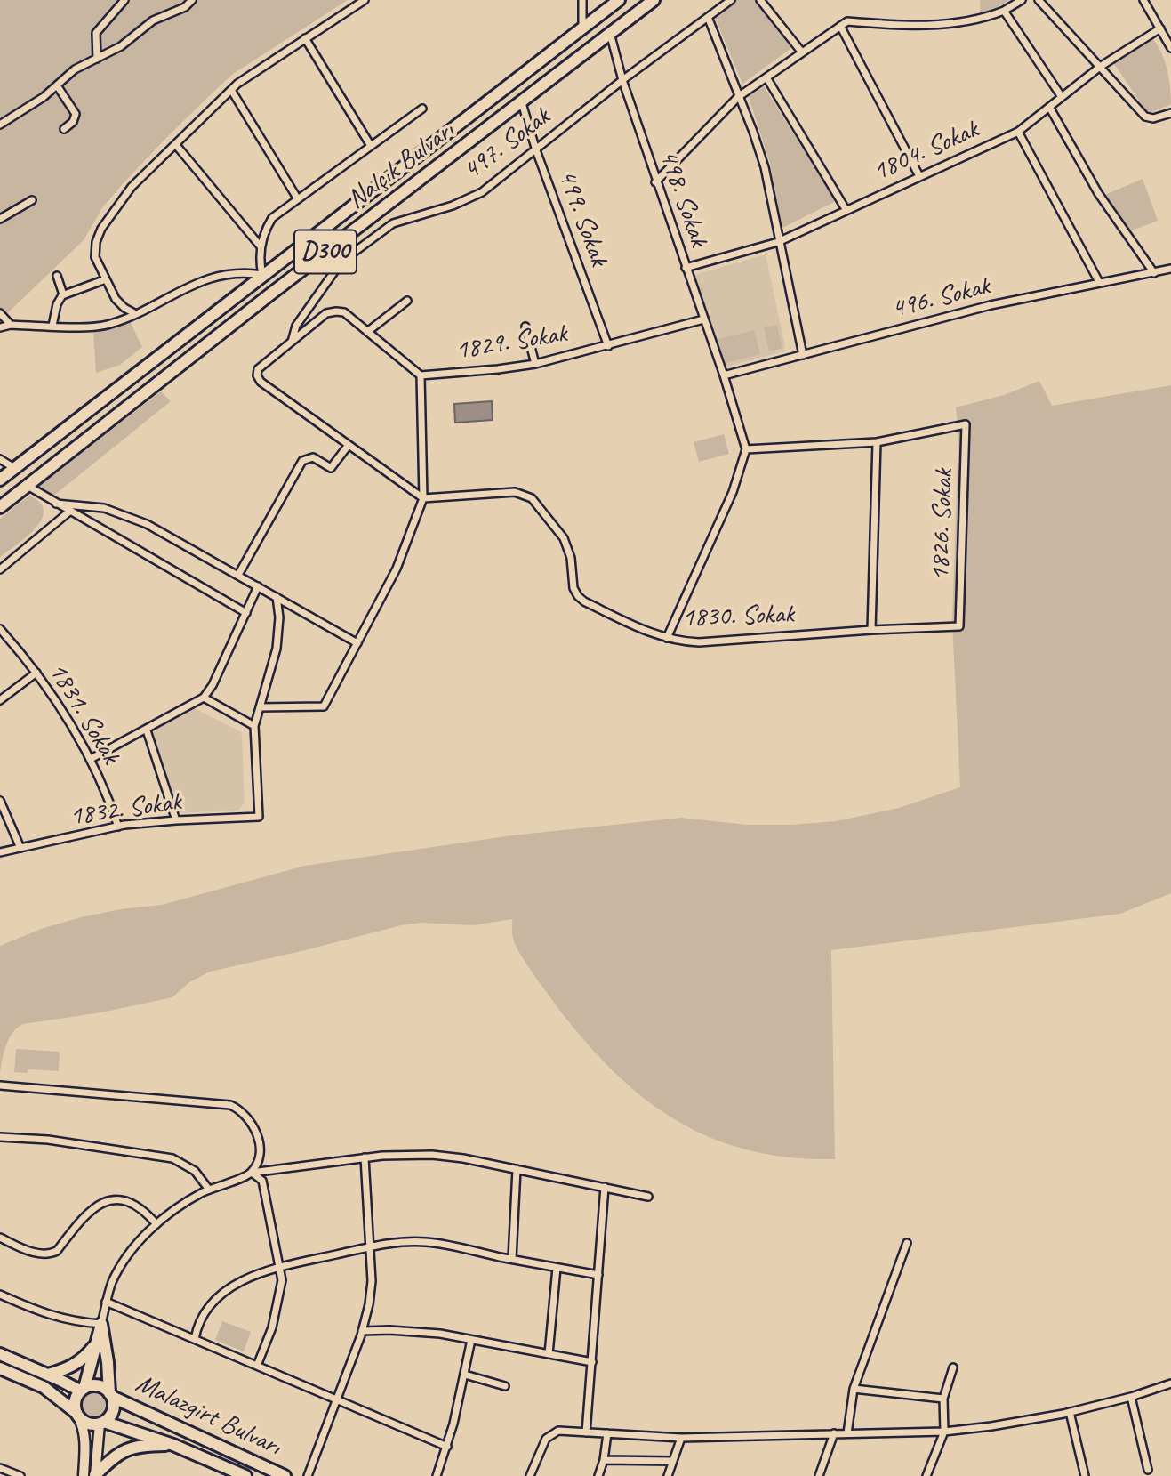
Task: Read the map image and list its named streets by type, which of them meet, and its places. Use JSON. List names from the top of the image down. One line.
{"streets":{"highway":["Nalçık Bulvarı","D300","Malazgirt Bulvarı"],"street":["497. Sokak","1804. Sokak","498. Sokak","499. Sokak","496. Sokak","1829. Sokak","1826. Sokak","1830. Sokak","1831. Sokak","1832. Sokak"]},"crossings":[["497. Sokak","498. Sokak"],["497. Sokak","499. Sokak"],["497. Sokak","1829. Sokak"],["1804. Sokak","498. Sokak"],["Nalçık Bulvarı","498. Sokak"],["Nalçık Bulvarı","499. Sokak"],["498. Sokak","496. Sokak"],["498. Sokak","1829. Sokak"],["499. Sokak","1829. Sokak"],["1826. Sokak","1830. Sokak"],["1831. Sokak","1832. Sokak"]]}
